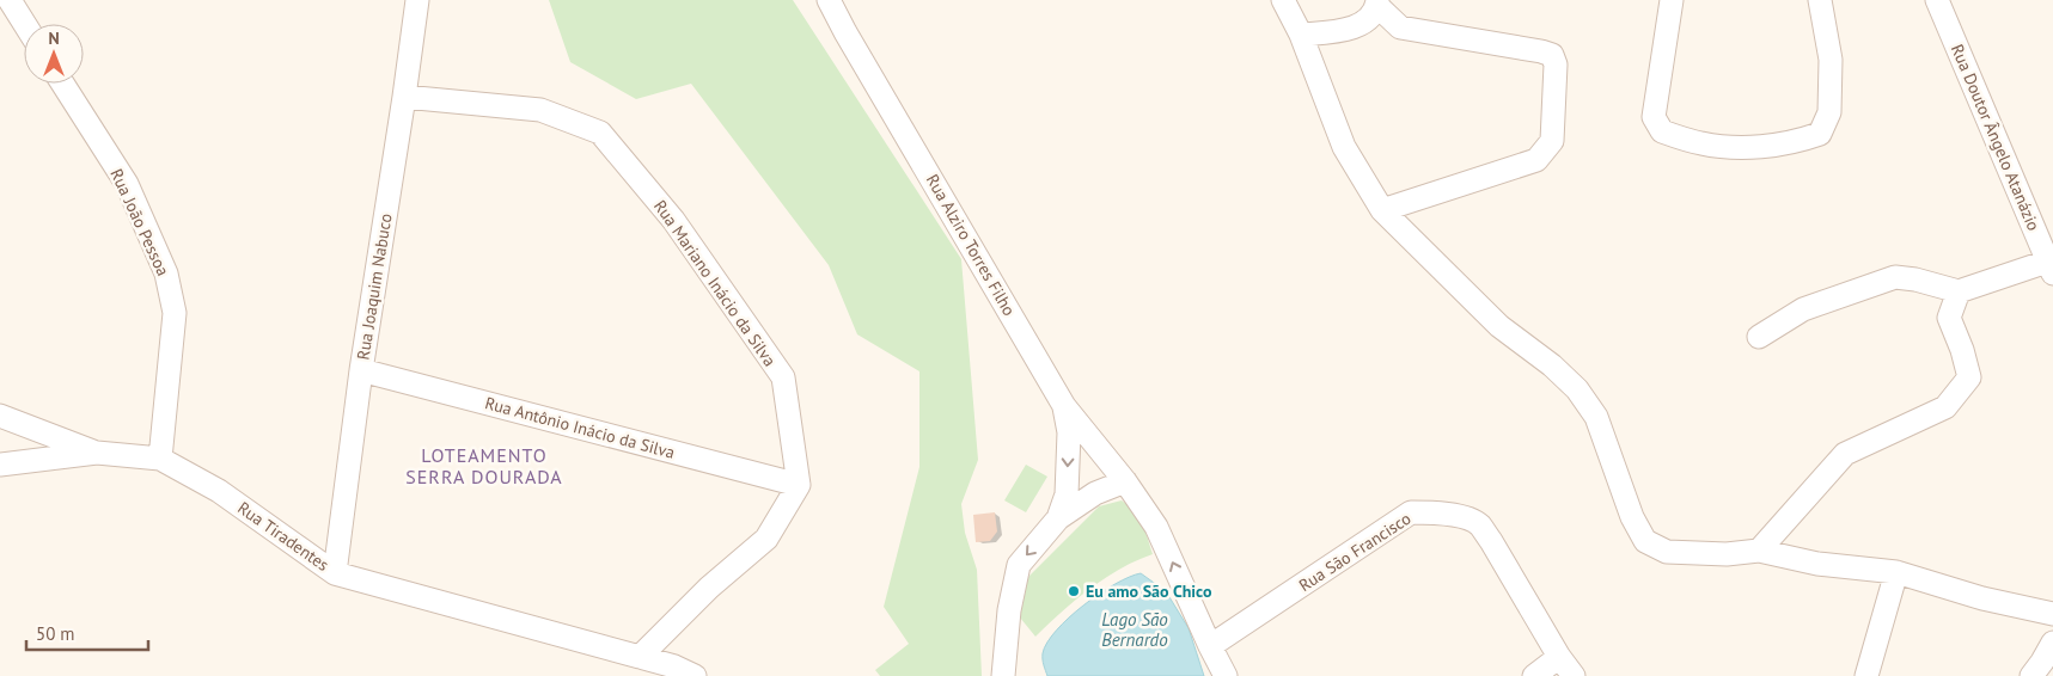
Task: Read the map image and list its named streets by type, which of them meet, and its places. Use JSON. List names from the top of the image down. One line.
{"streets":{"street":["Rua Doutor Ângelo Atanázio","Rua João Pessoa","Rua Alziro Torres Filho","Rua Mariano Inácio da Silva","Rua Joaquim Nabuco","Rua Antônio Inácio da Silva","Rua Tiradentes","Rua São Francisco"]},"crossings":[["Rua João Pessoa","Rua Tiradentes"],["Rua Alziro Torres Filho","Rua São Francisco"],["Rua Mariano Inácio da Silva","Rua Joaquim Nabuco"],["Rua Mariano Inácio da Silva","Rua Antônio Inácio da Silva"],["Rua Joaquim Nabuco","Rua Antônio Inácio da Silva"],["Rua Joaquim Nabuco","Rua Tiradentes"]],"districts":["LOTEAMENTO SERRA DOURADA"],"water":["Lago São Bernardo"],"places":["Eu amo São Chico"],"scale_bar":"50 m","north":"top"}
